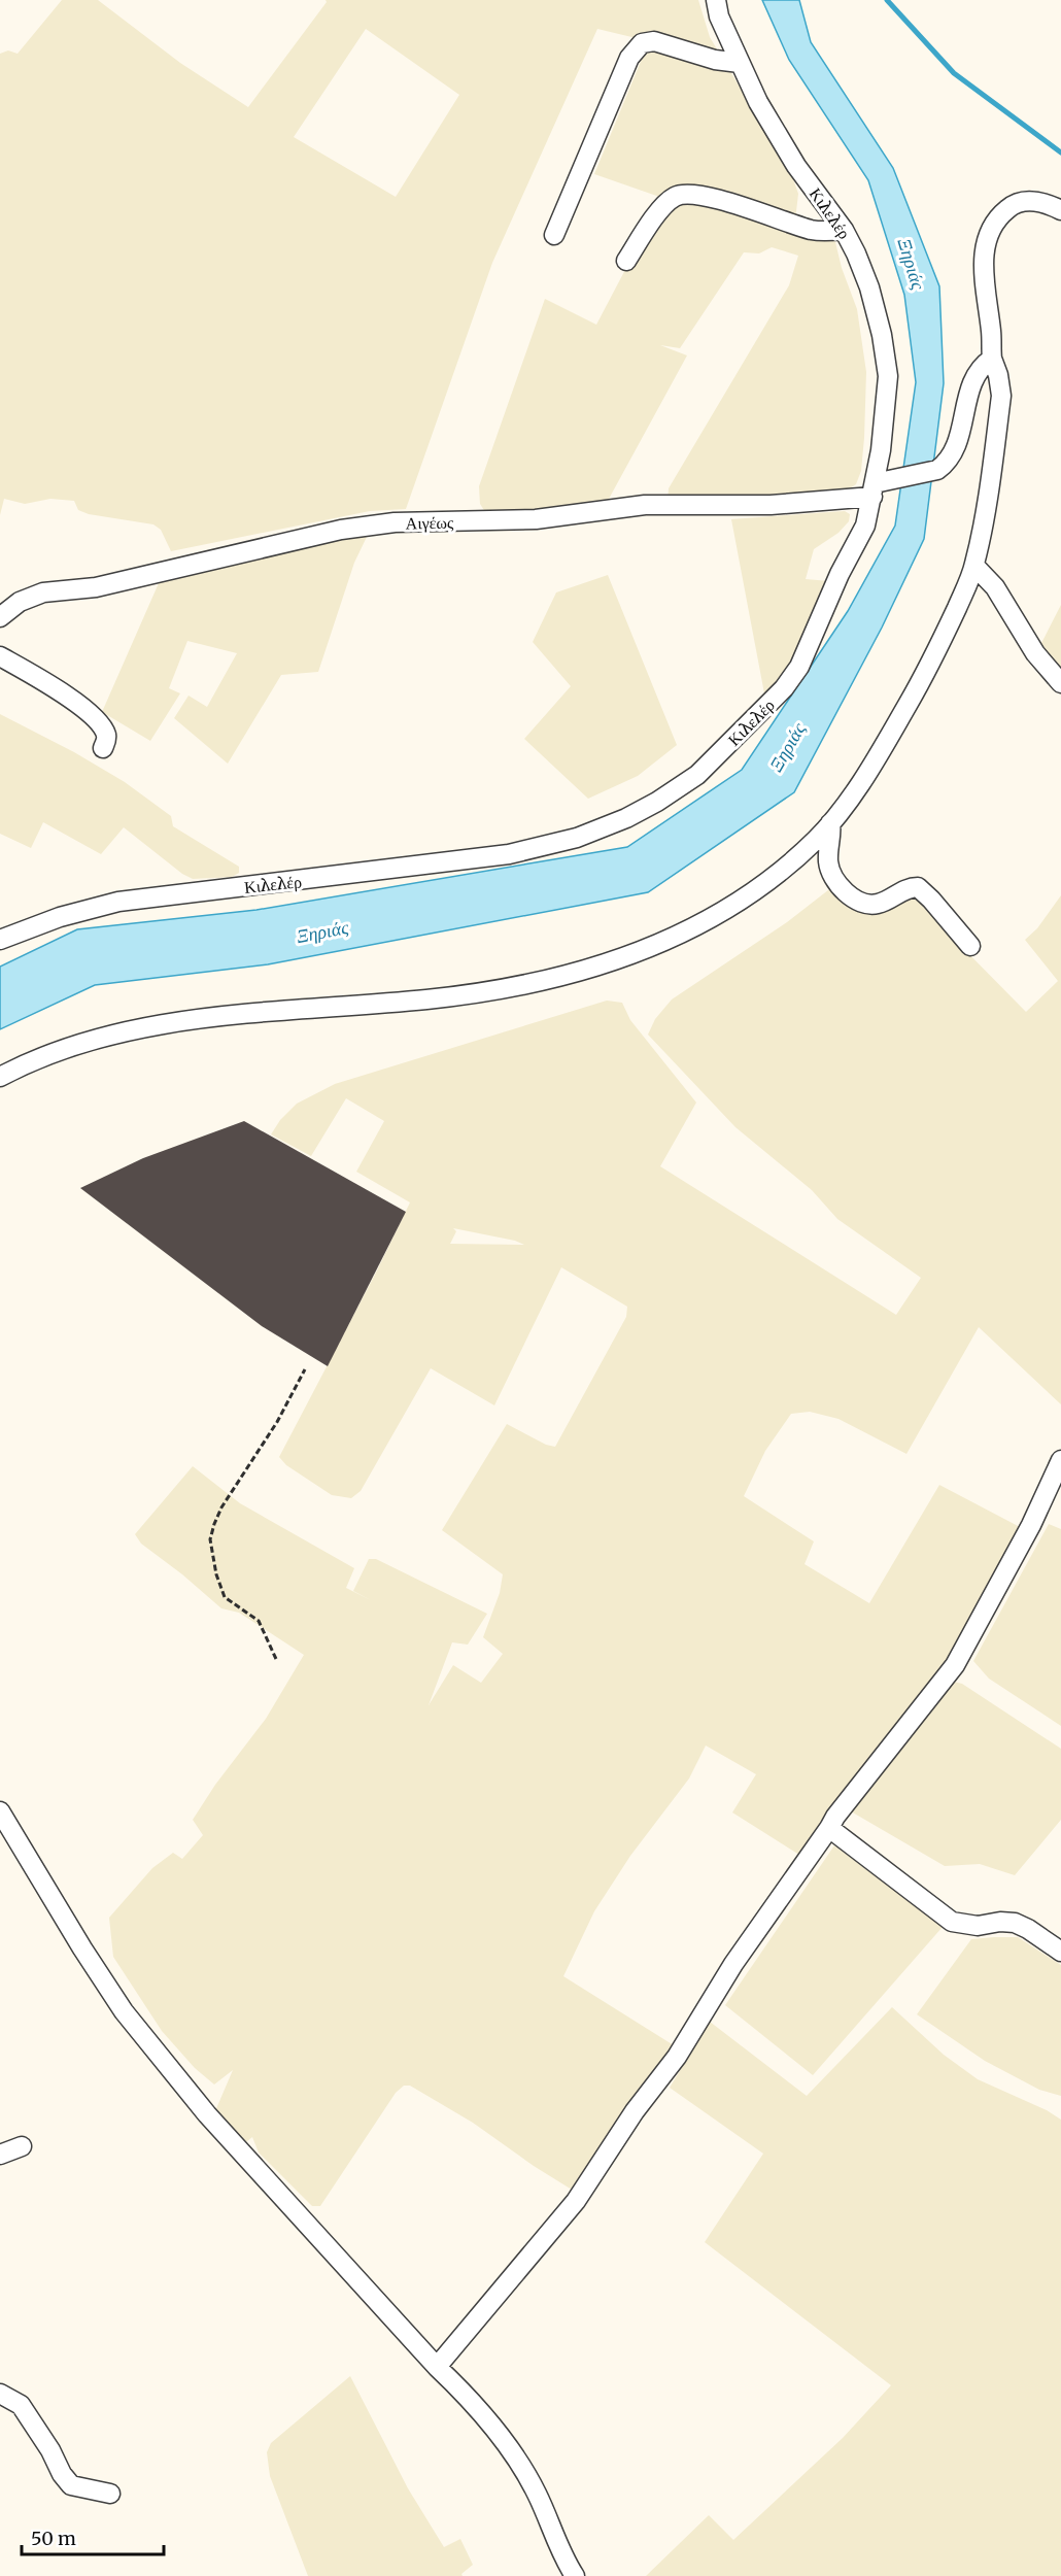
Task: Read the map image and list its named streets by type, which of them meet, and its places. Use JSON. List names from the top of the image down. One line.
{"streets":{"street":["Κιλελέρ","Αιγέως"]},"crossings":[["Κιλελέρ","Αιγέως"]],"water":["Ξηριάς"],"scale_bar":"50 m"}
